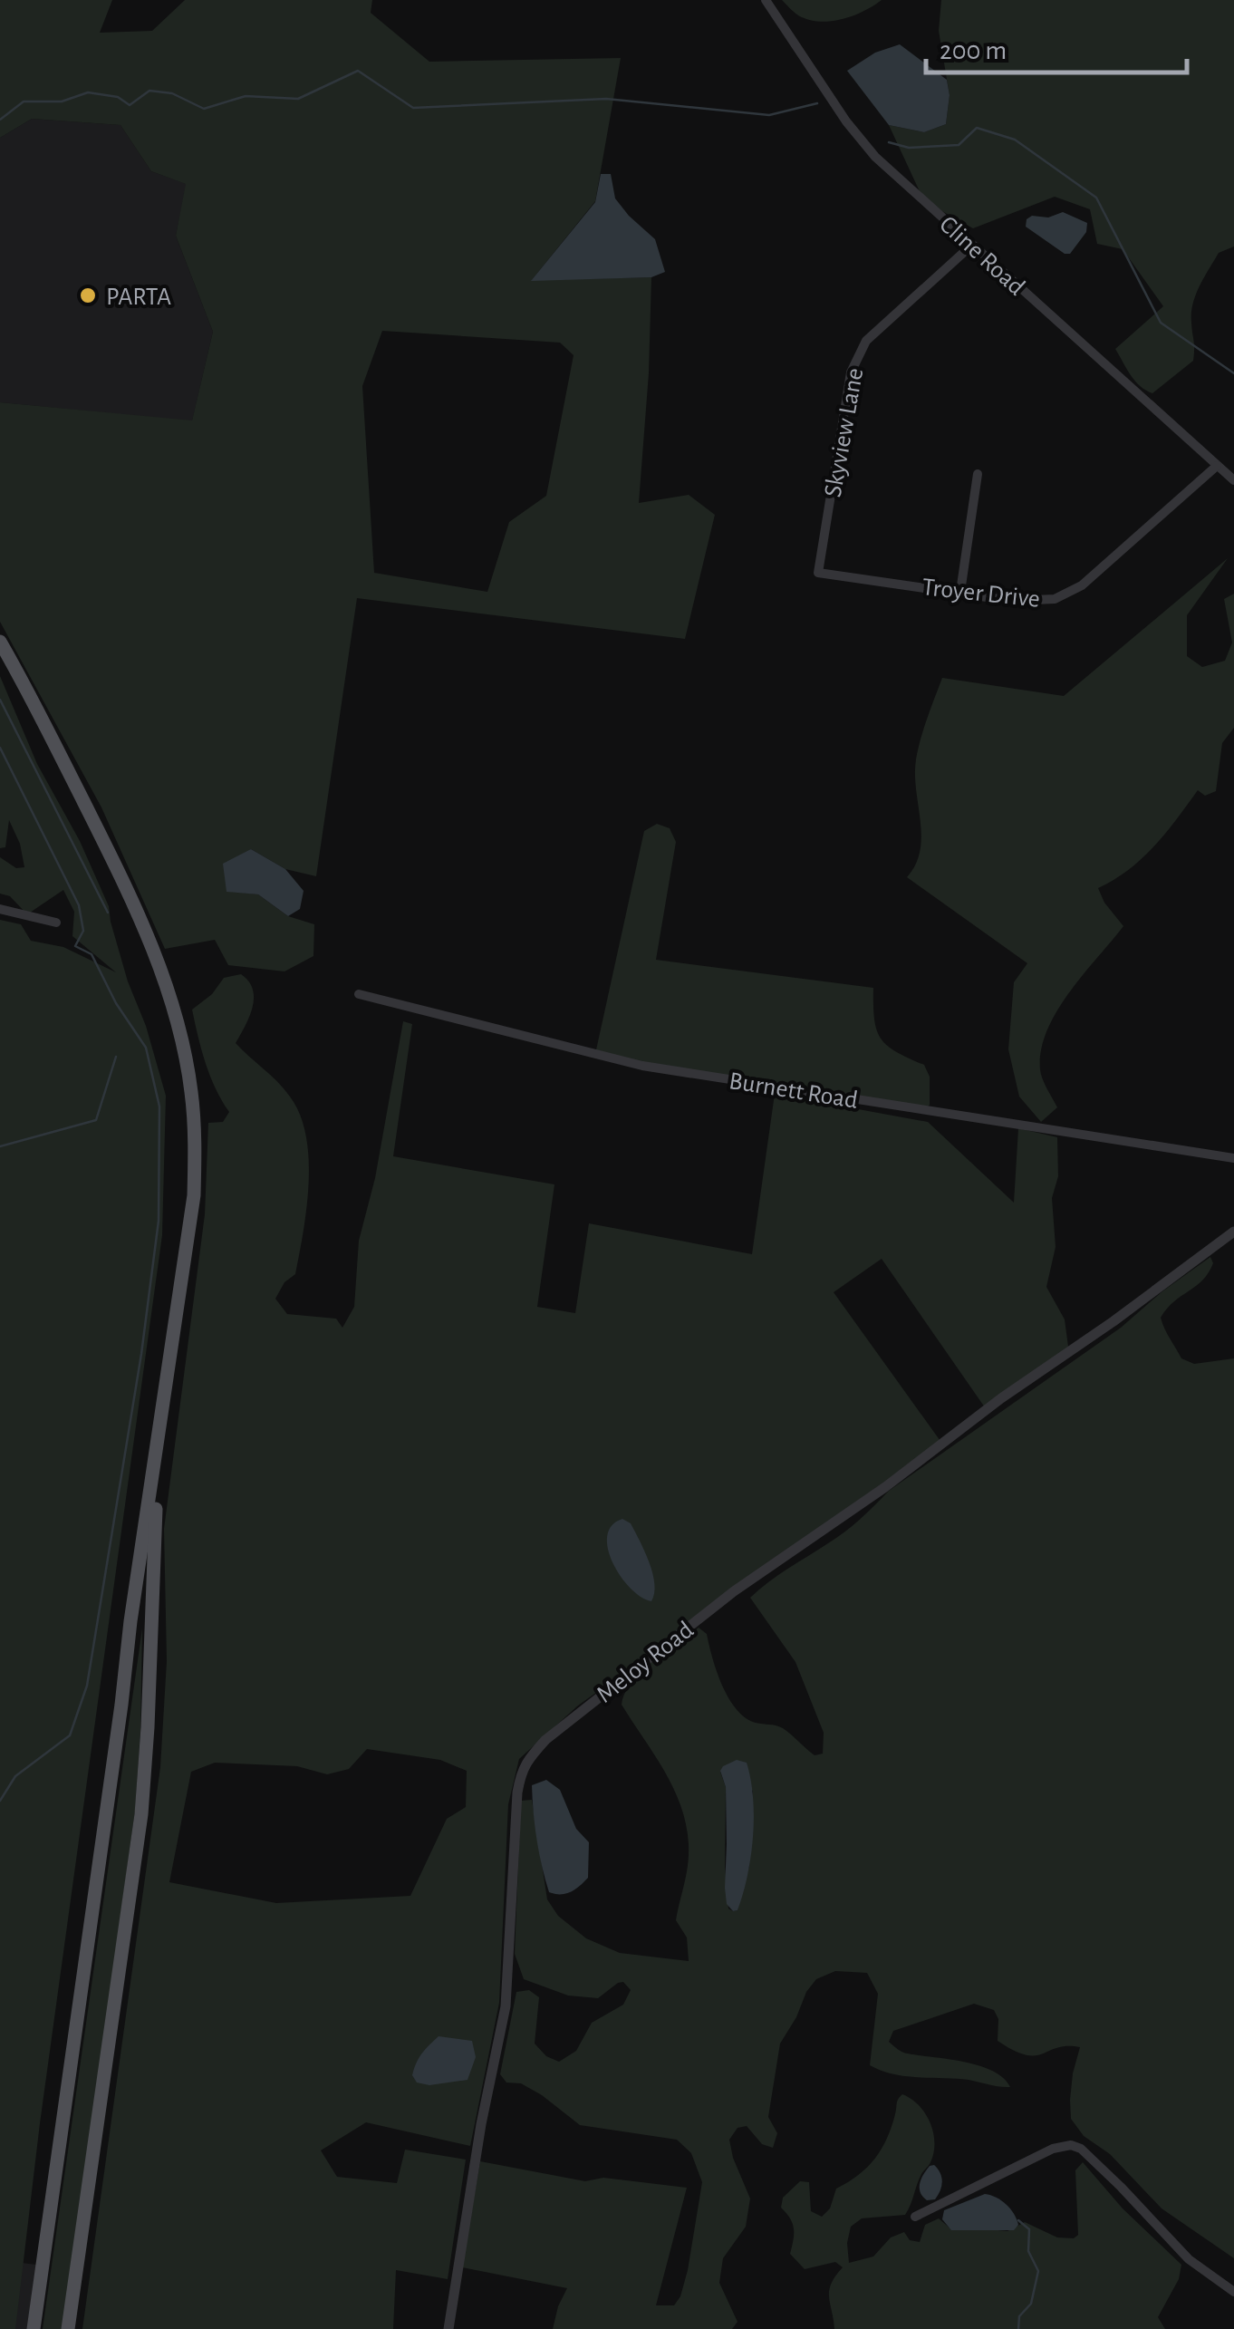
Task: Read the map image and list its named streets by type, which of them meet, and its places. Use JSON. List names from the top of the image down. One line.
{"streets":{"street":["Cline Road","Skyview Lane","Troyer Drive","Burnett Road","Meloy Road"]},"crossings":[["Cline Road","Skyview Lane"],["Cline Road","Troyer Drive"],["Skyview Lane","Troyer Drive"]],"places":["PARTA"],"scale_bar":"200 m"}
